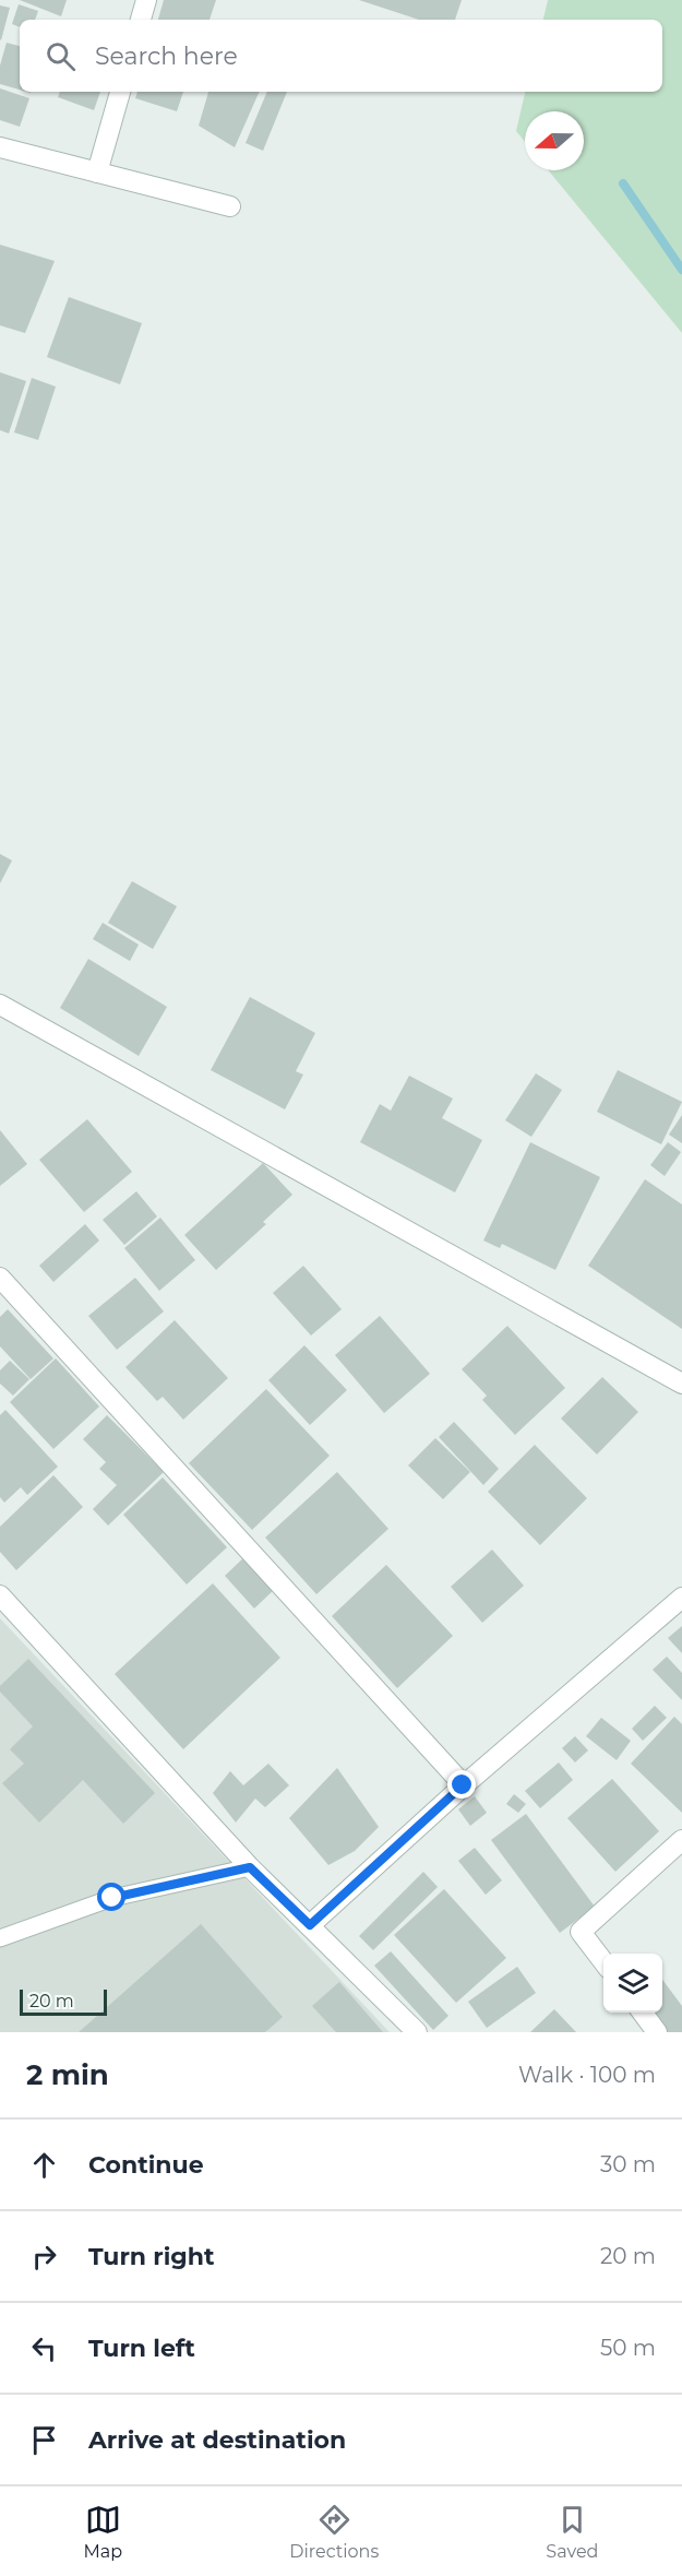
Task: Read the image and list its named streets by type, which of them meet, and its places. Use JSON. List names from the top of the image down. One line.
{"scale_bar":"20 m","north":"left","page":{"search":"Search here","scale":"20 m","heading":["2 min","Walk · 100 m"],"list":[["Continue","30 m"],["Turn right","20 m"],["Turn left","50 m"],"Arrive at destination"],"nav":["Map","Directions","Saved"]}}
